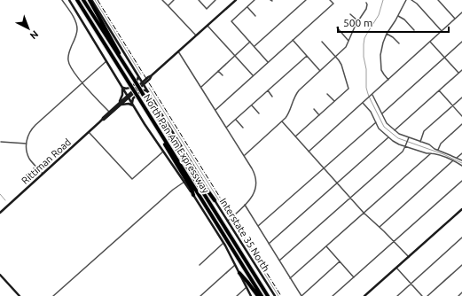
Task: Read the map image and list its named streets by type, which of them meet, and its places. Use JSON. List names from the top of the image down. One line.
{"streets":{"highway":["North Pan Am Expressway"],"main road":["Rittiman Road","Interstate 35 North"]},"crossings":[["Rittiman Road","Interstate 35 North"]],"scale_bar":"500 m","north":"bottom right"}
